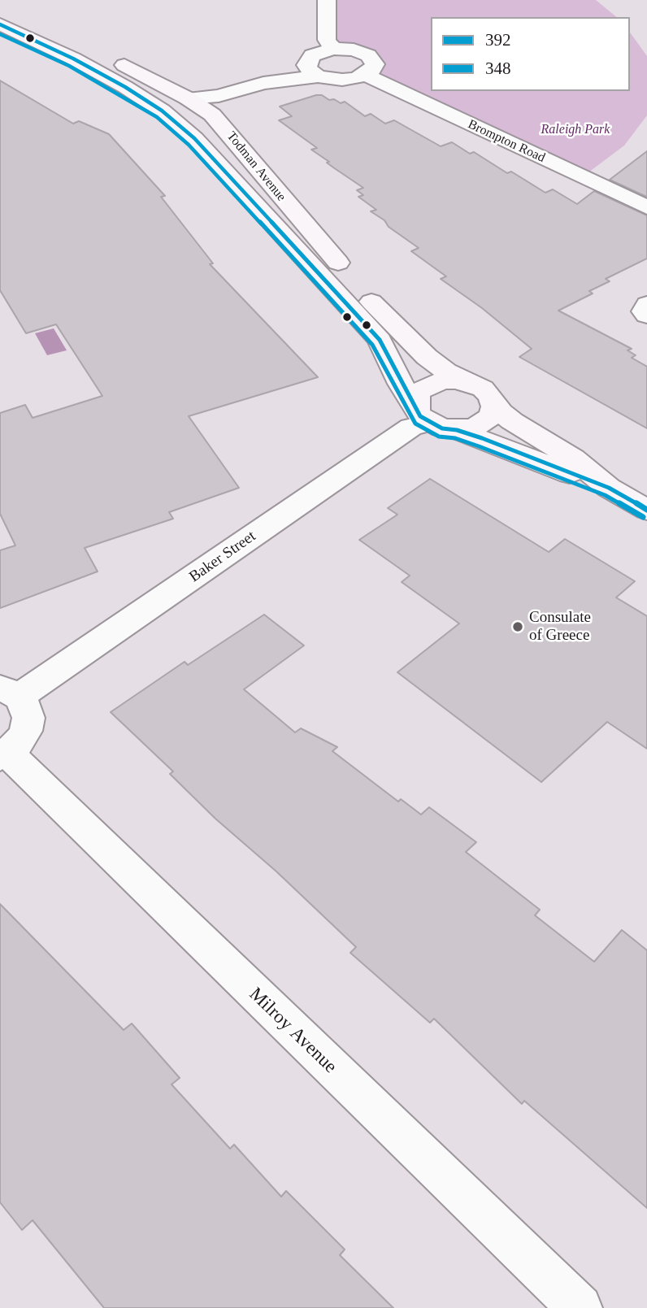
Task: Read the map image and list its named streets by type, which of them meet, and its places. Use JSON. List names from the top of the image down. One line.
{"streets":{"main road":["Todman Avenue"],"street":["Brompton Road","Baker Street","Milroy Avenue"]},"crossings":[["Todman Avenue","Baker Street"]],"parks":["Raleigh Park"],"places":["Consulate of Greece"],"lines":["transit line 392","transit line 348"],"legend":["392","348"]}
